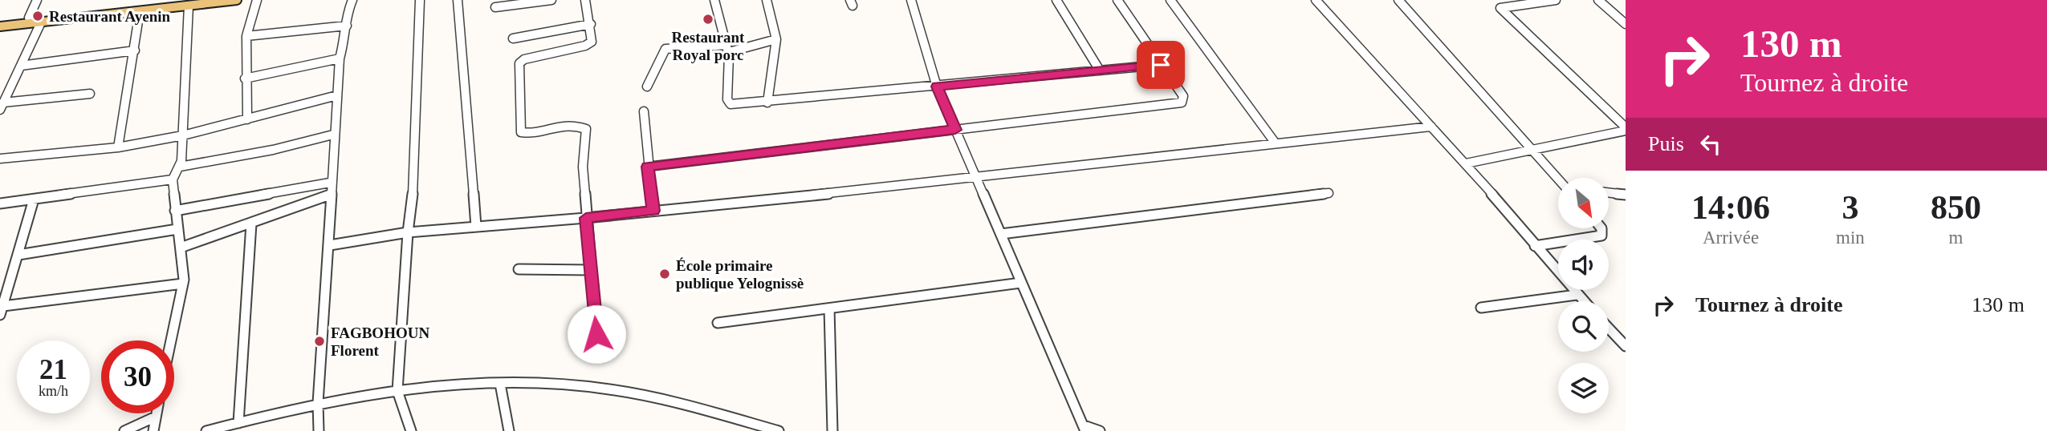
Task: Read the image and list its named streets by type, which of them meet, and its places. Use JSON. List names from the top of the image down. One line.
{"places":["Restaurant Ayenin","Restaurant Royal porc","École primaire publique Yelognissè","FAGBOHOUN Florent"],"north":"bottom right","page":{"turn":["130 m","Tournez à droite"],"then":"Puis","eta":["14:06","Arrivée","3","min","850","m"],"list":[{"name":"Tournez à droite","value":"130 m"}],"speed":"21 km/h","limit":"30"}}
